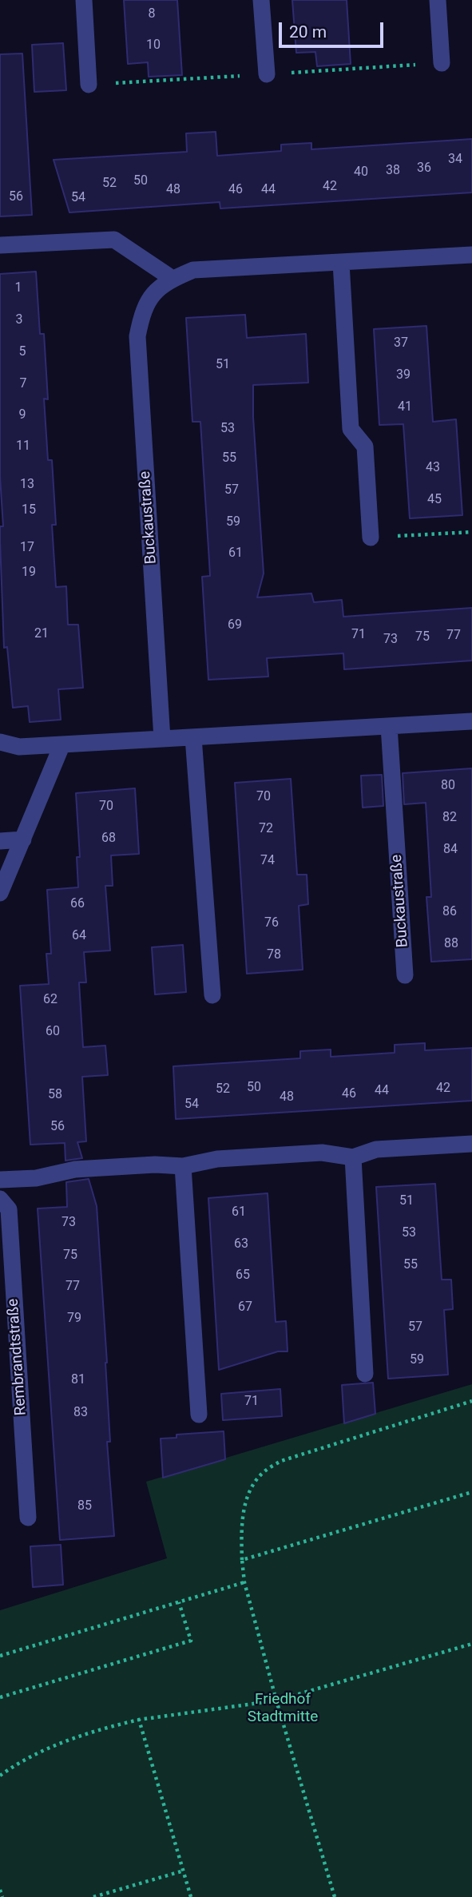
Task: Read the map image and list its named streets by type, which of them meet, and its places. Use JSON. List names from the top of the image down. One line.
{"streets":{"street":["Buckaustraße","Rembrandtstraße"]},"parks":["Friedhof Stadtmitte"],"house_numbers":["8","10","34","36","38","40","50","52","42","48","46","44","56","54","1","3","37","5","51","39","7","41","9","53","11","55","43","13","57","45","15","59","17","61","19","69","21","71","77","75","73","80","70","70","82","72","68","84","74","66","86","76","64","88","78","62","60","50","42","52","44","46","58","48","54","56","51","61","73","53","63","75","55","65","77","67","79","57","59","81","71","83","85"],"scale_bar":"20 m"}
